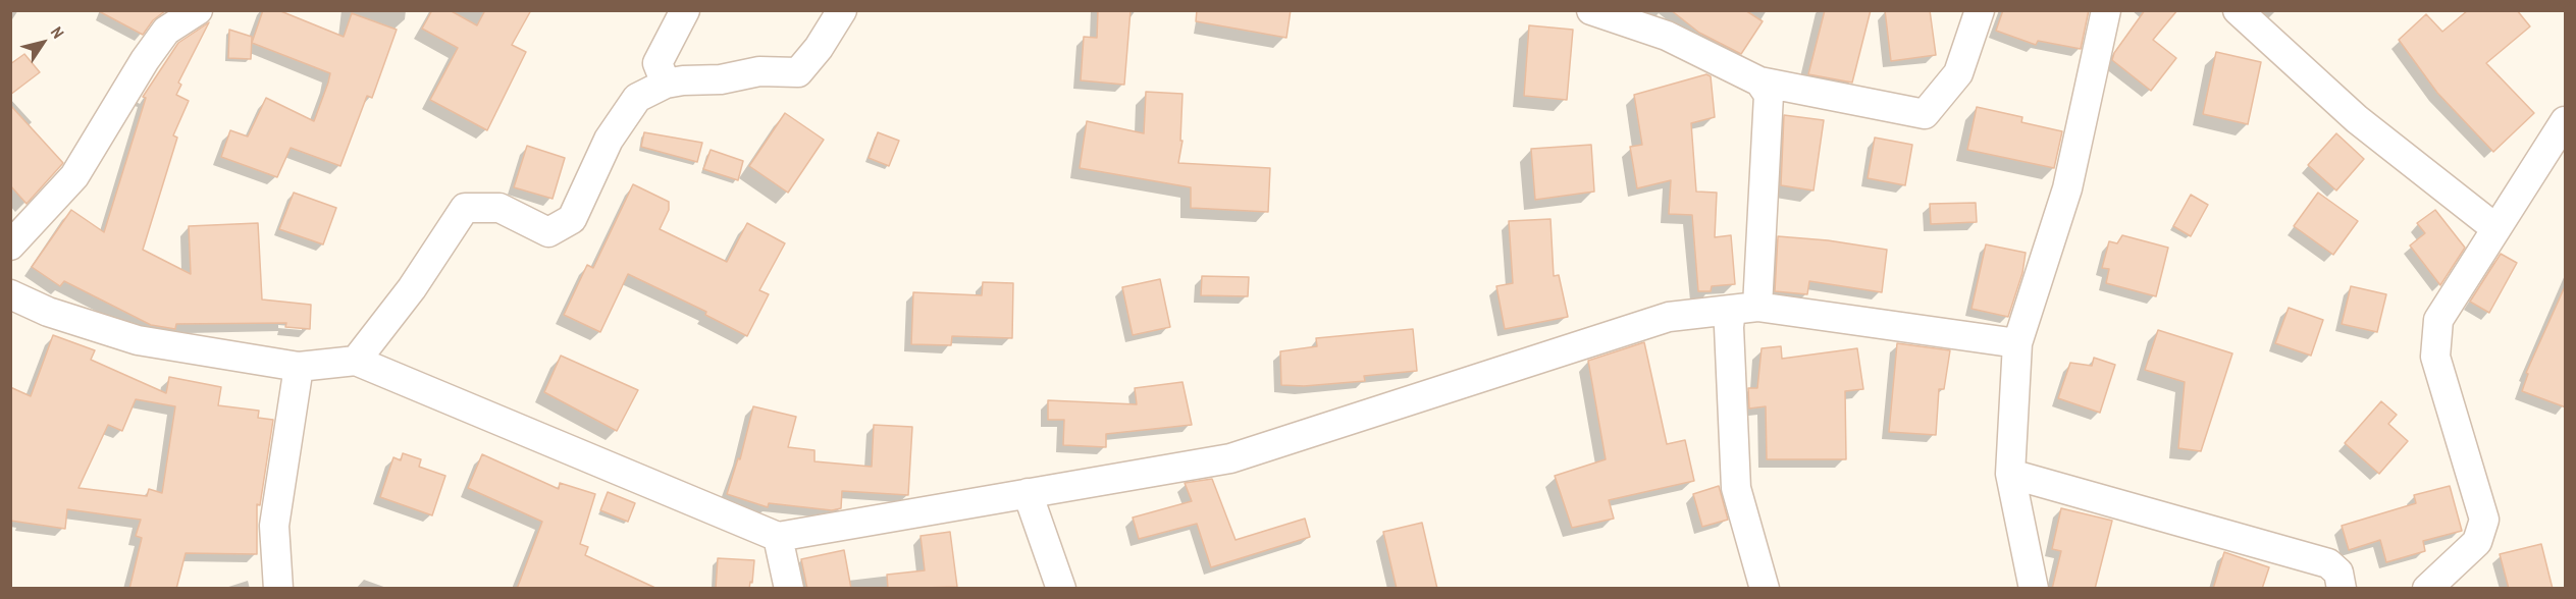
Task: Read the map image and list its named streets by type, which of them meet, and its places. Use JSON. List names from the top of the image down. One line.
{"north":"top right"}
